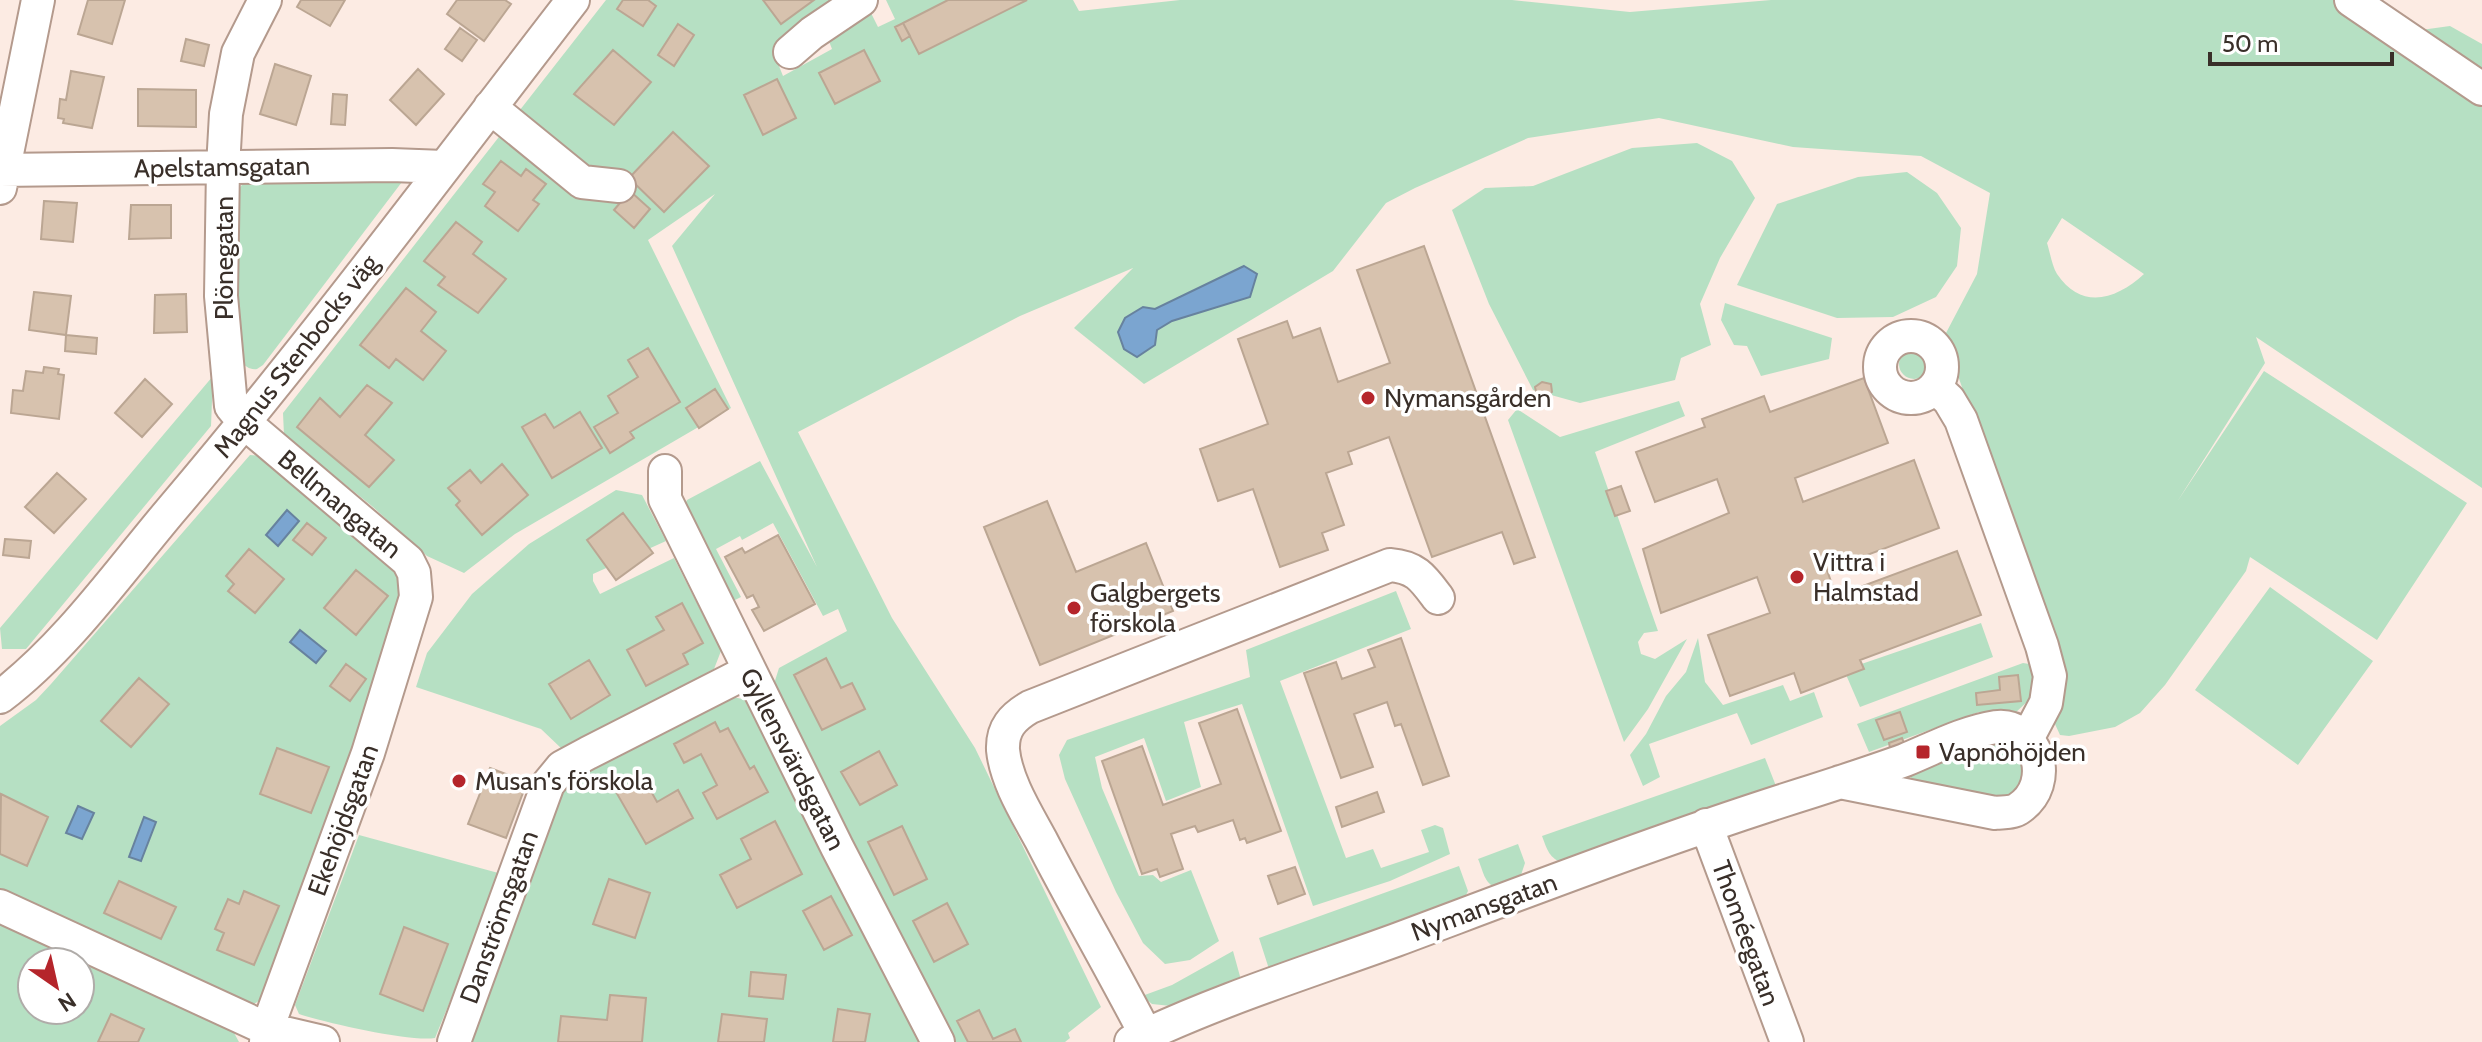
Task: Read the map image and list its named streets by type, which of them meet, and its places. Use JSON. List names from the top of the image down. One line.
{"streets":{"street":["Apelstamsgatan","Plönegatan","Magnus Stenbocks väg","Bellmangatan","Gyllensvärdsgatan","Ekehöjdsgatan","Nymansgatan","Danströmsgatan","Thoméegatan"]},"crossings":[["Apelstamsgatan","Plönegatan"],["Apelstamsgatan","Magnus Stenbocks väg"],["Plönegatan","Magnus Stenbocks väg"],["Plönegatan","Bellmangatan"],["Magnus Stenbocks väg","Bellmangatan"],["Bellmangatan","Ekehöjdsgatan"],["Gyllensvärdsgatan","Danströmsgatan"],["Nymansgatan","Thoméegatan"]],"places":{"other":["Nymansgården","Vittra i Halmstad","Galgbergets förskola","Musan's förskola"],"transit":["Vapnöhöjden"]},"scale_bar":"50 m","north":"bottom right"}
